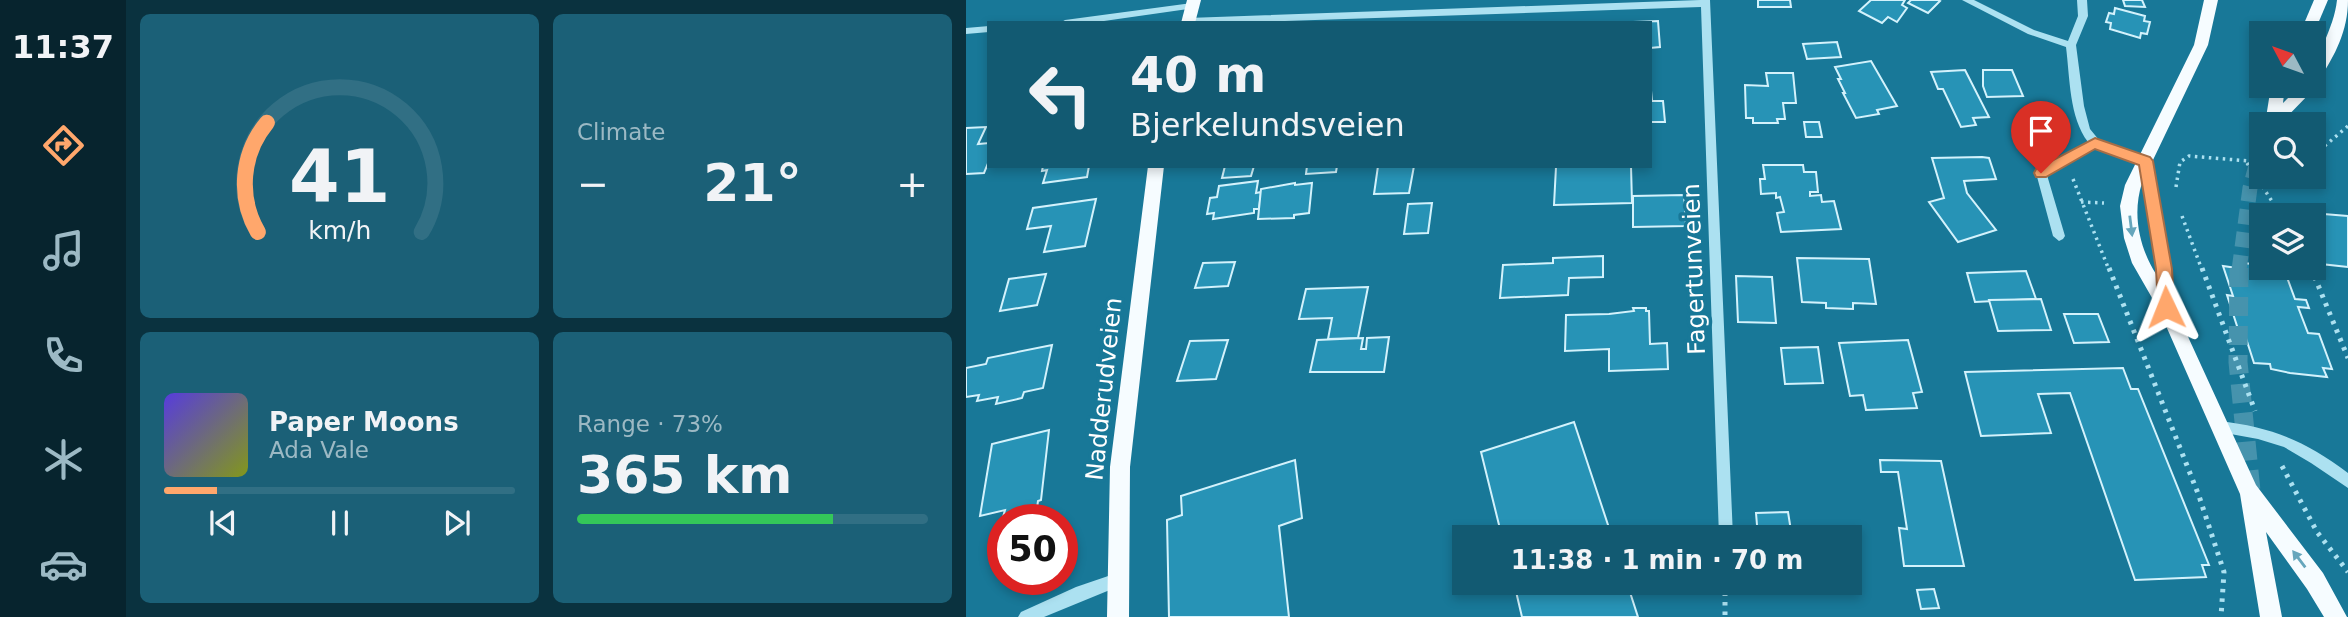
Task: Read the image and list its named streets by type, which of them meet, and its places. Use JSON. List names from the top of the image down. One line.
{"streets":{"main road":["Nadderudveien"],"street":["Fagertunveien"]},"north":"top left","page":{"tabs":"11:37","tile":["Climate",["Range · 73%","365 km"]],"turn":["40 m","Bjerkelundsveien"],"heat":["−","21°","+"],"song":["Paper Moons","Ada Vale"],"limit":"50","trip":"11:38 · 1 min · 70 m","gauge":["41","km/h"]}}
